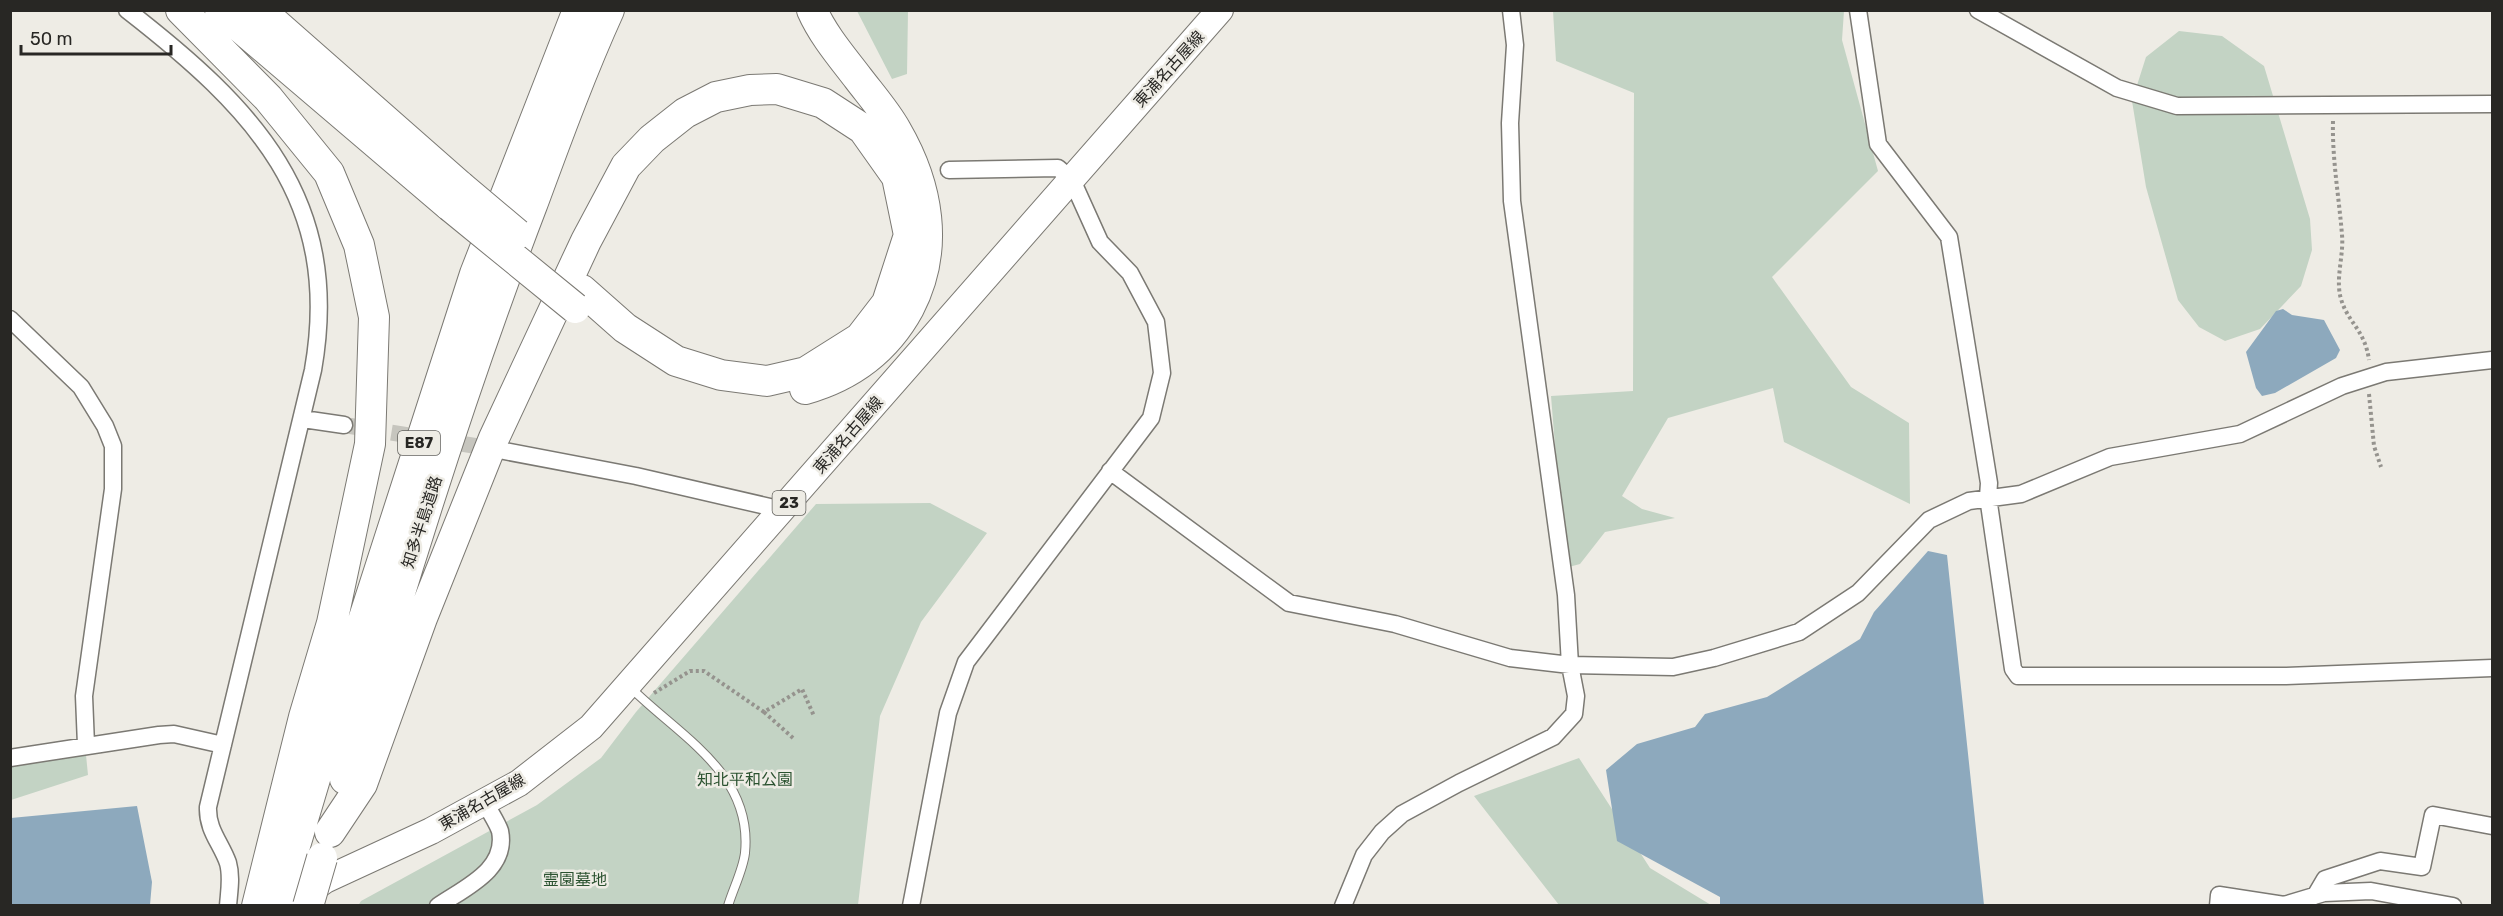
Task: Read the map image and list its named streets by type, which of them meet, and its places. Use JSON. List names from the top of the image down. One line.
{"streets":{"highway":["E87","知多半島道路"],"main road":["東浦名古屋線","23"]},"crossings":[["東浦名古屋線","知多半島道路"]],"parks":["知北平和公園","霊園墓地"],"scale_bar":"50 m"}
